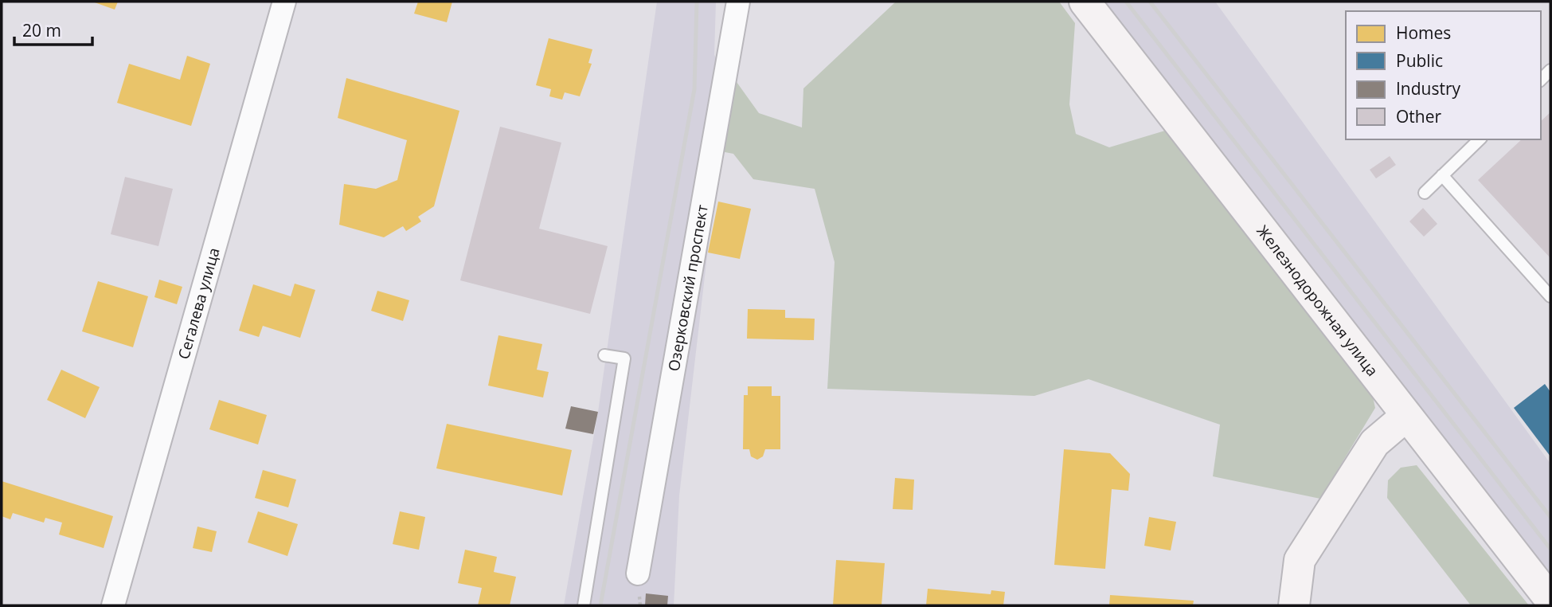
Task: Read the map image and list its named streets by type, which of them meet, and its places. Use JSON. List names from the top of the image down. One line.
{"streets":{"street":["Озерковский проспект","Железнодорожная улица","Сегалева улица"]},"legend":["Homes","Public","Industry","Other"],"scale_bar":"20 m"}
